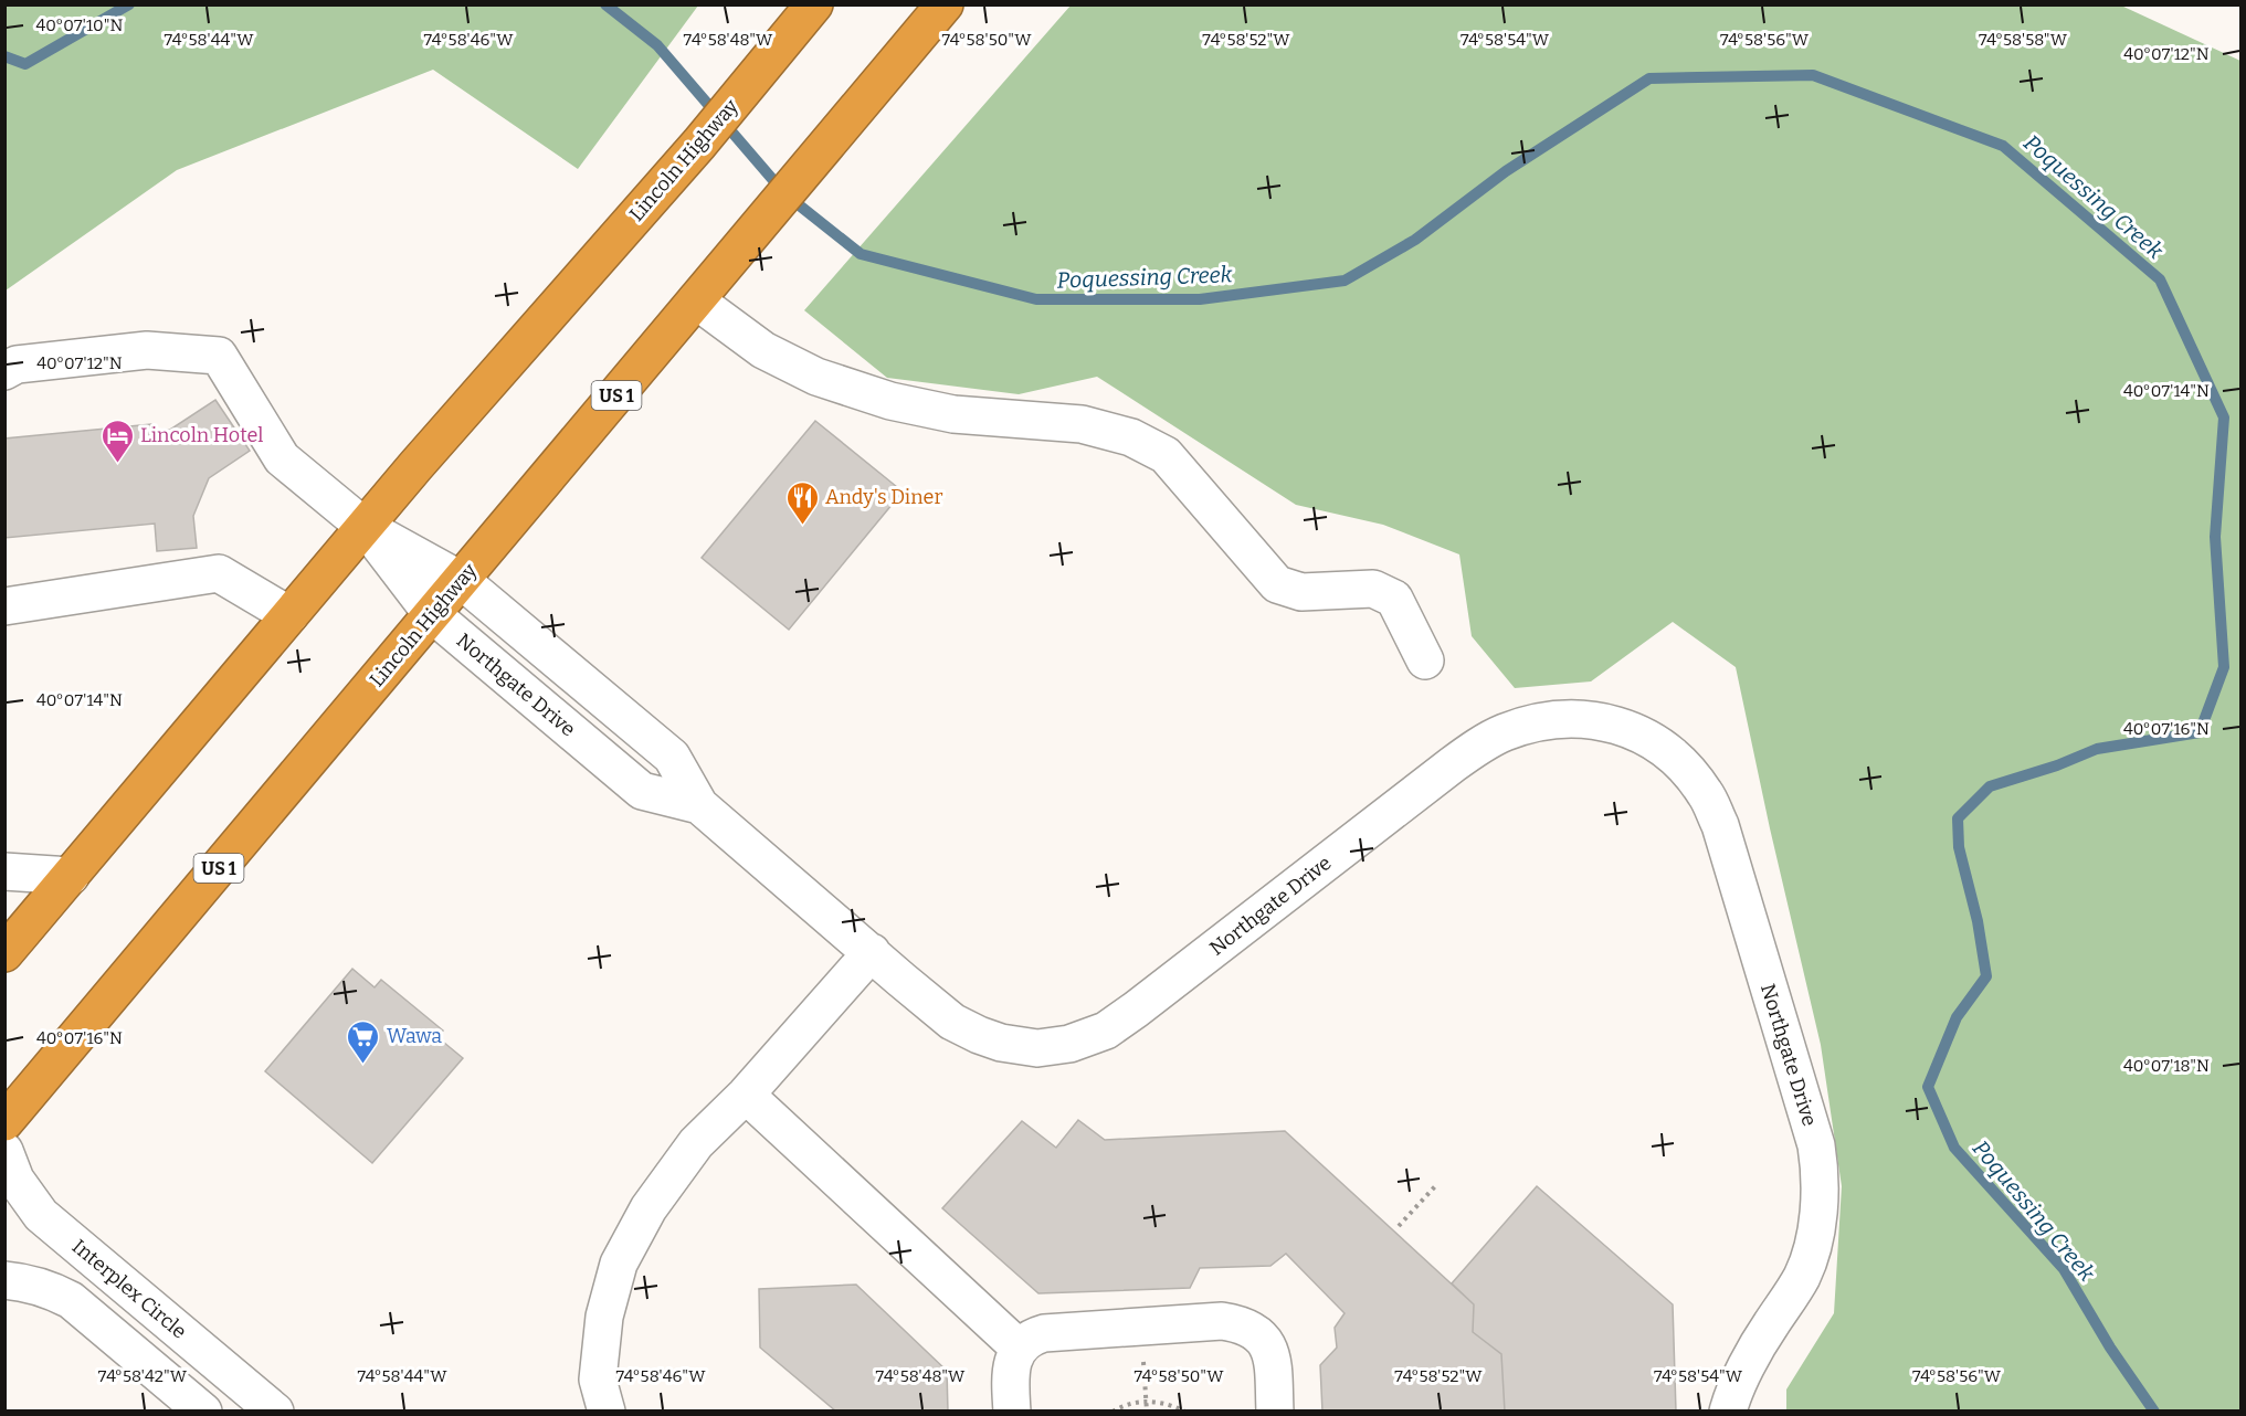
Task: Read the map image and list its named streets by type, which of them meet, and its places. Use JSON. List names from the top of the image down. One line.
{"streets":{"highway":["Lincoln Highway","US 1"],"lane":["Northgate Drive","Interplex Circle"]},"crossings":[["Lincoln Highway","Northgate Drive"]],"water":["Poquessing Creek"],"places":{"hotel":["Lincoln Hotel"],"restaurant":["Andy's Diner"],"supermarket":["Wawa"]},"coordinates":["40°07'10\"N","74°58'44\"W","74°58'46\"W","74°58'48\"W","74°58'50\"W","74°58'52\"W","74°58'54\"W","74°58'56\"W","74°58'58\"W","40°07'12\"N","40°07'14\"N","40°07'16\"N","40°07'18\"N","74°58'42\"W"]}
